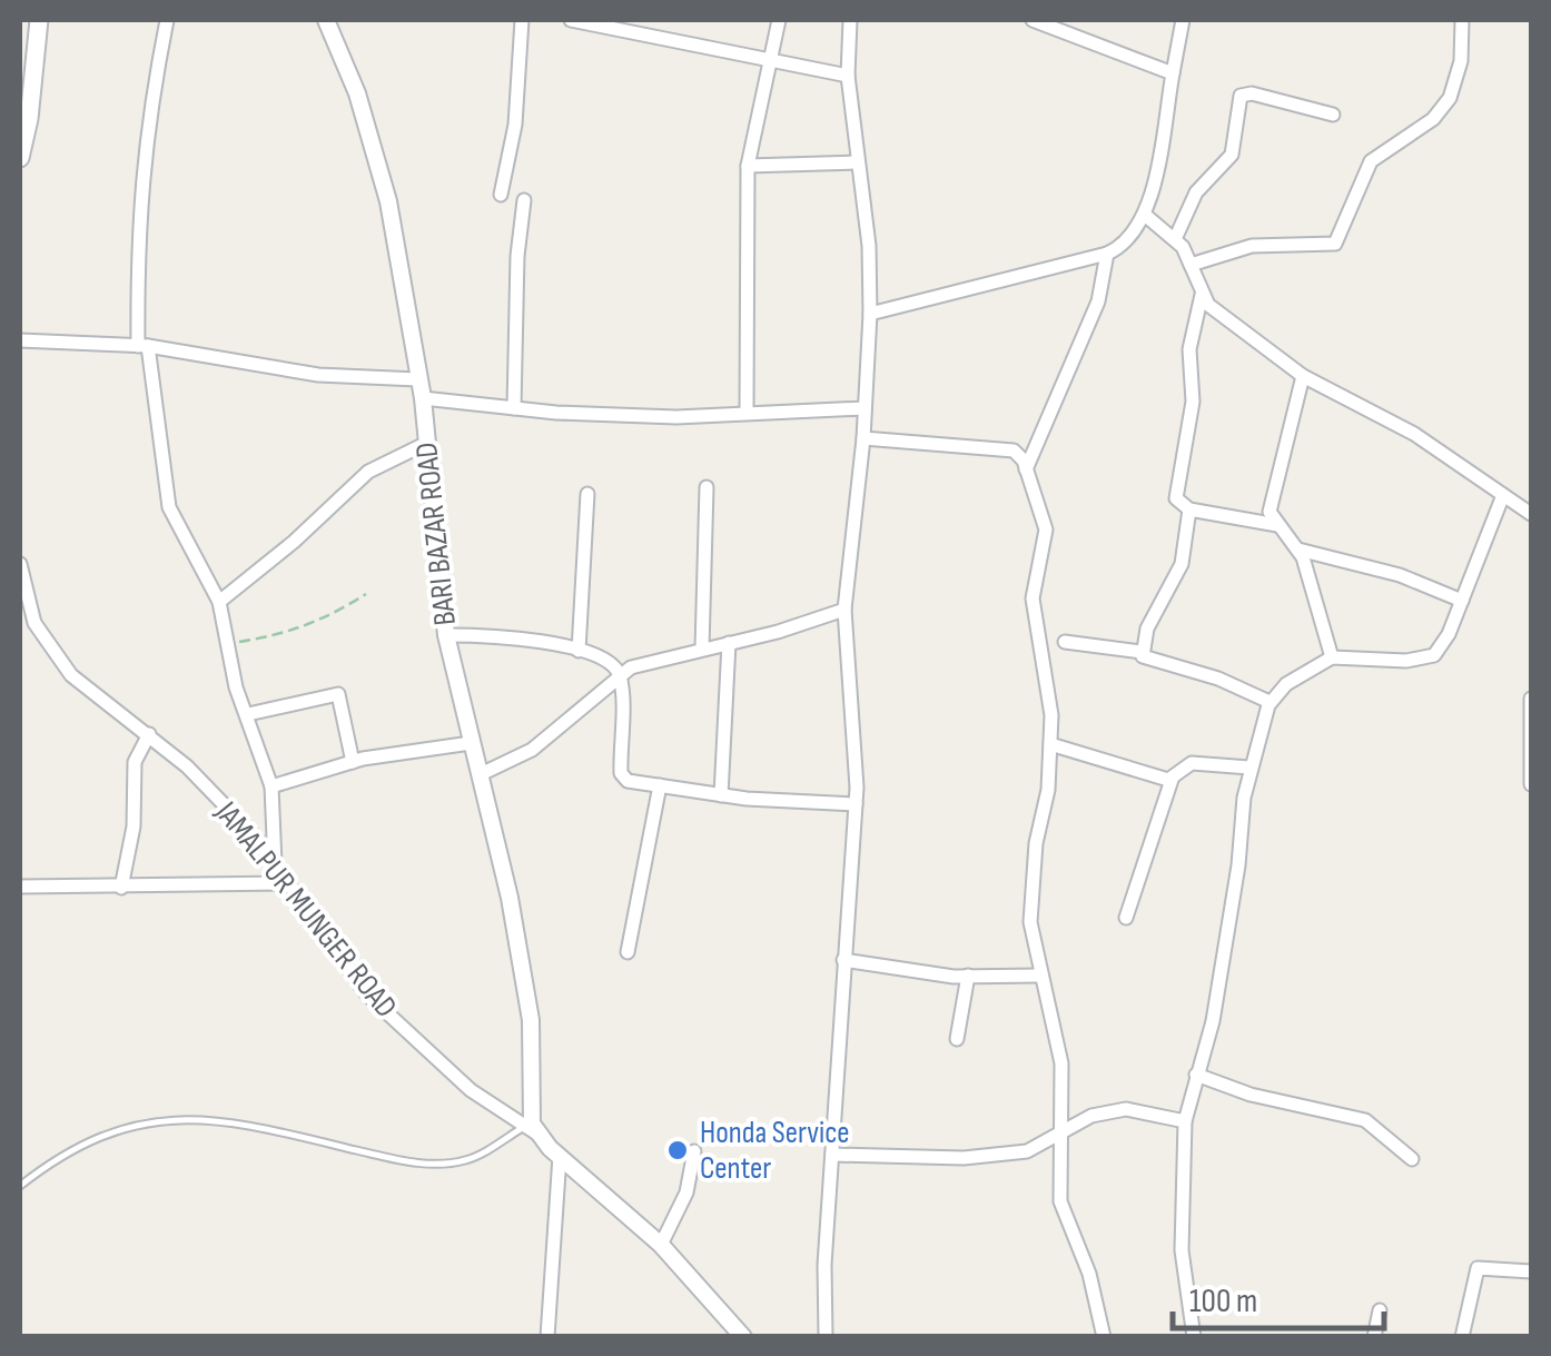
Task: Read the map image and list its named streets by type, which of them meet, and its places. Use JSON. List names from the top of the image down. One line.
{"streets":{"street":["BARI BAZAR ROAD","JAMALPUR MUNGER ROAD"]},"crossings":[["BARI BAZAR ROAD","JAMALPUR MUNGER ROAD"]],"places":["Honda Service Center"],"scale_bar":"100 m"}
